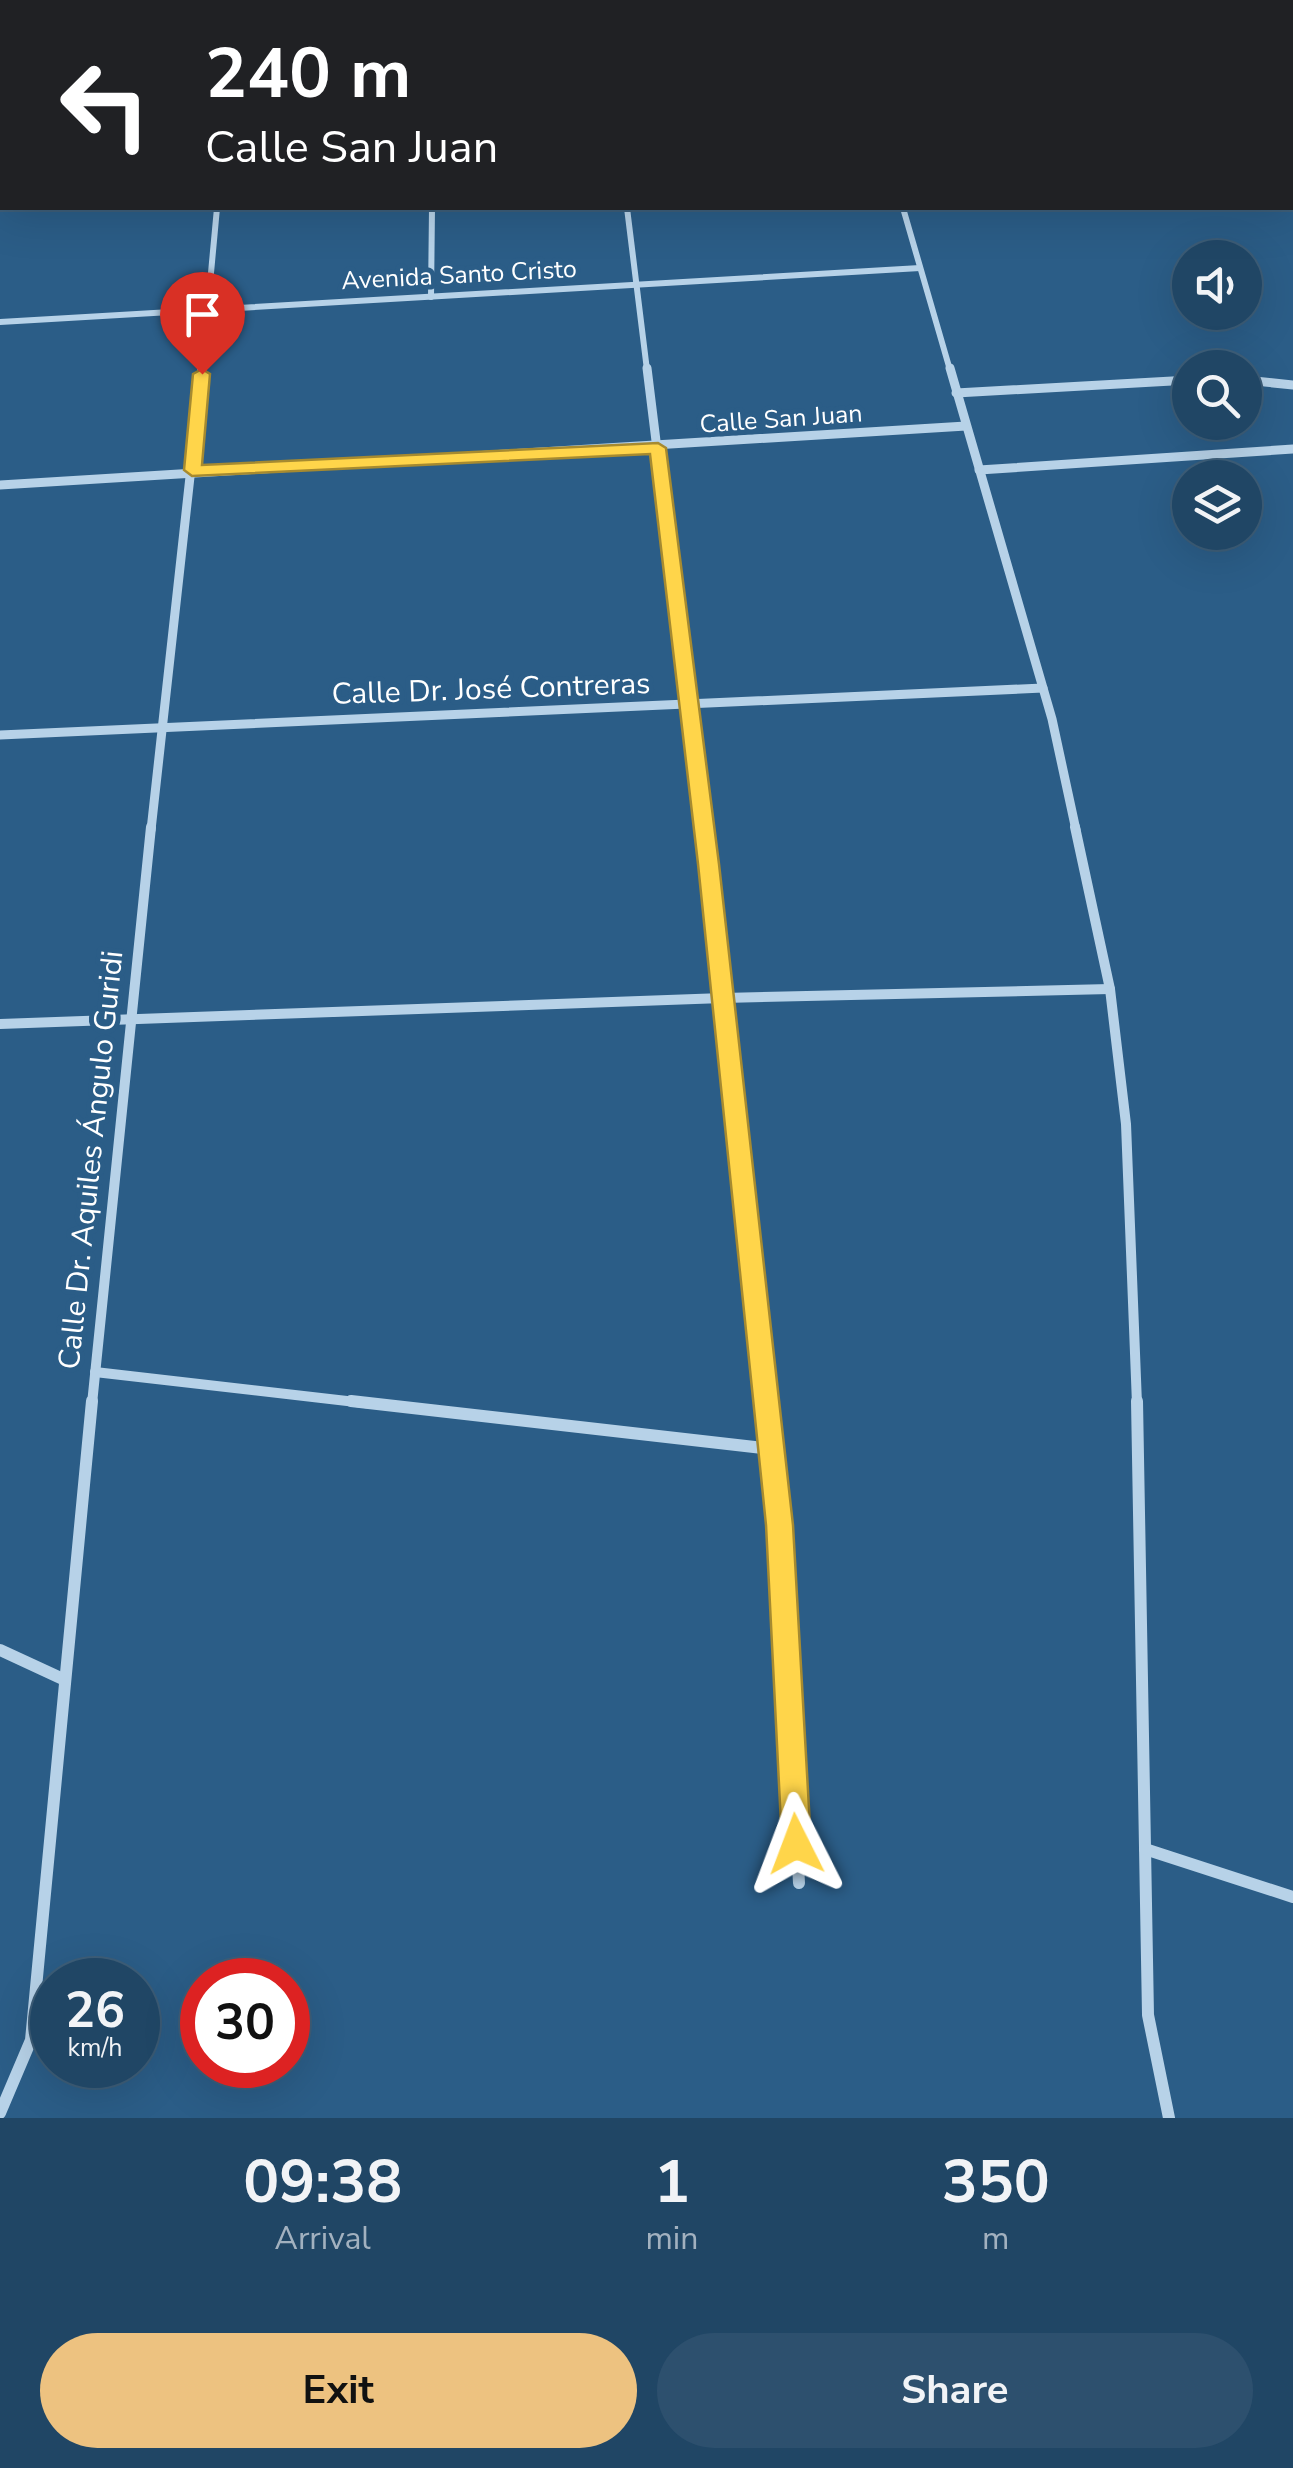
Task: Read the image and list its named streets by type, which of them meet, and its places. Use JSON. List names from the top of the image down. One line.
{"streets":{"street":["Avenida Santo Cristo","Calle San Juan","Calle Dr. José Contreras","Calle Dr. Aquiles Ángulo Guridi"]},"crossings":[["Avenida Santo Cristo","Calle Dr. Aquiles Ángulo Guridi"],["Calle San Juan","Calle Dr. Aquiles Ángulo Guridi"],["Calle Dr. José Contreras","Calle Dr. Aquiles Ángulo Guridi"]],"page":{"turn":["240 m","Calle San Juan"],"speed":"26 km/h","limit":"30","eta":["09:38","Arrival","1","min","350","m"],"buttons":["Exit","Share"]}}
